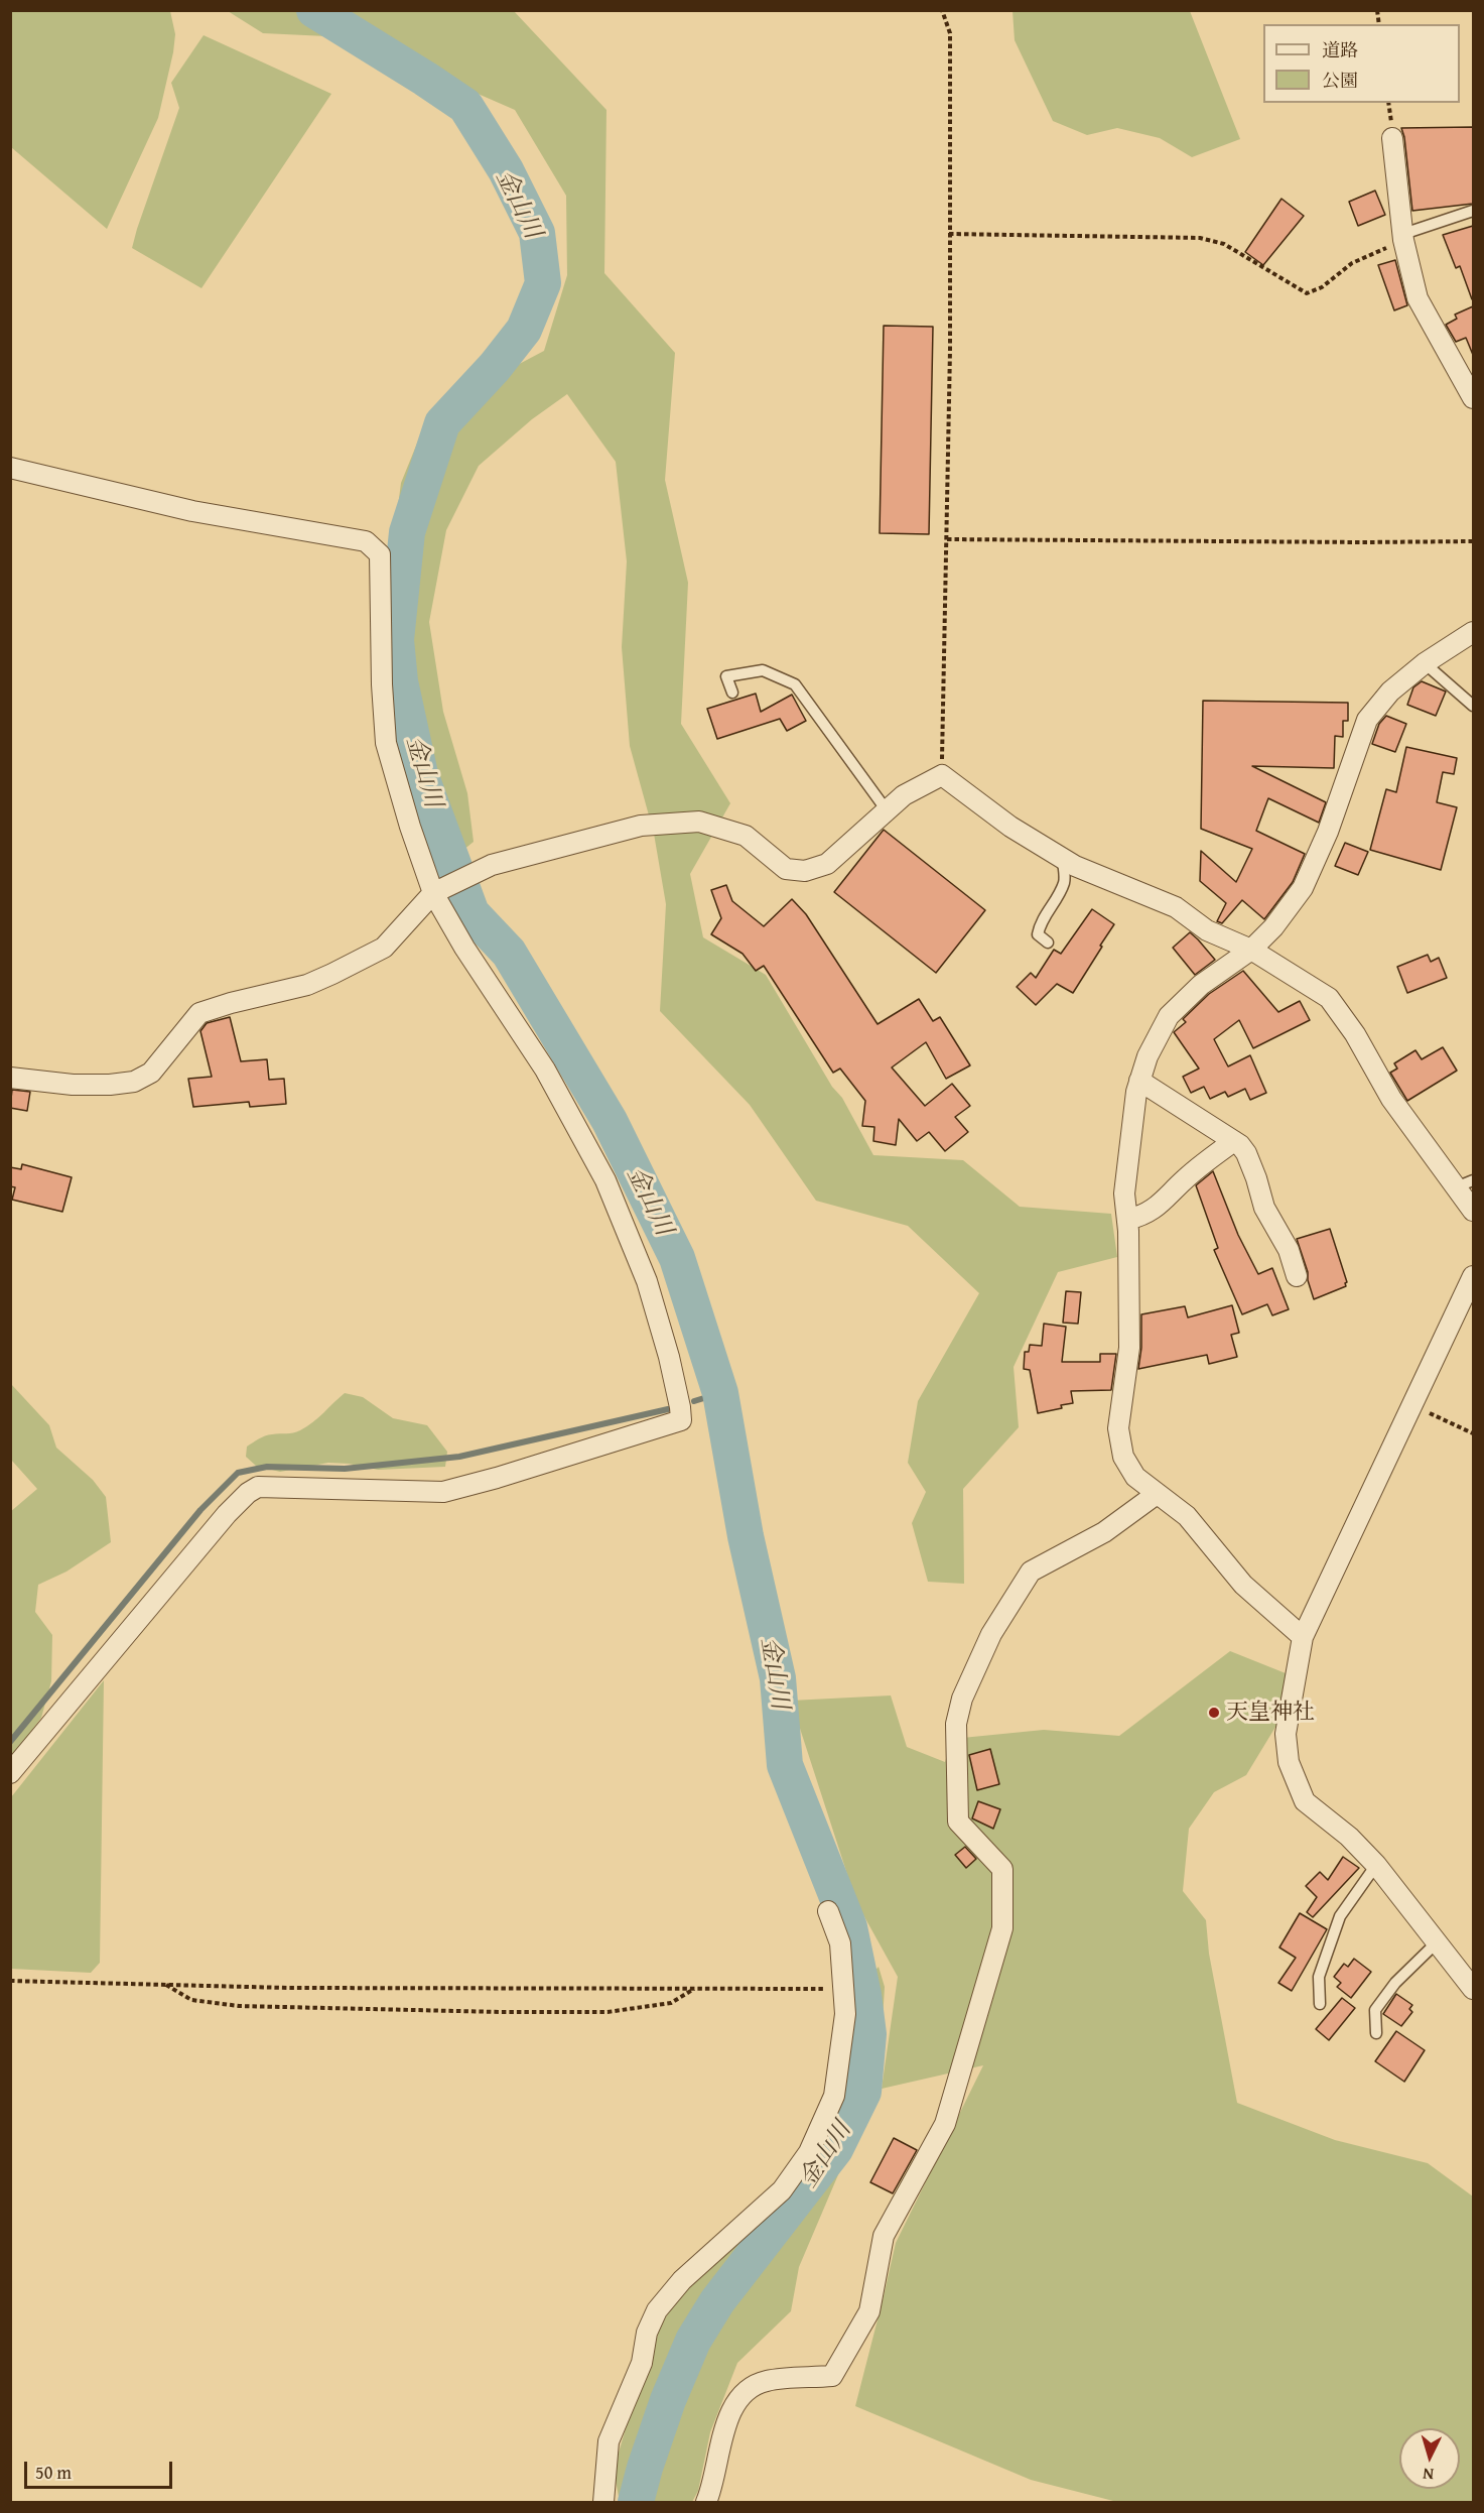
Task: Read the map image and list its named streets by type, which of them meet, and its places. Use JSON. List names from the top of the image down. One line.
{"water":["金山川"],"places":["天皇神社"],"legend":["道路","公園"],"scale_bar":"50 m","north":"bottom"}
